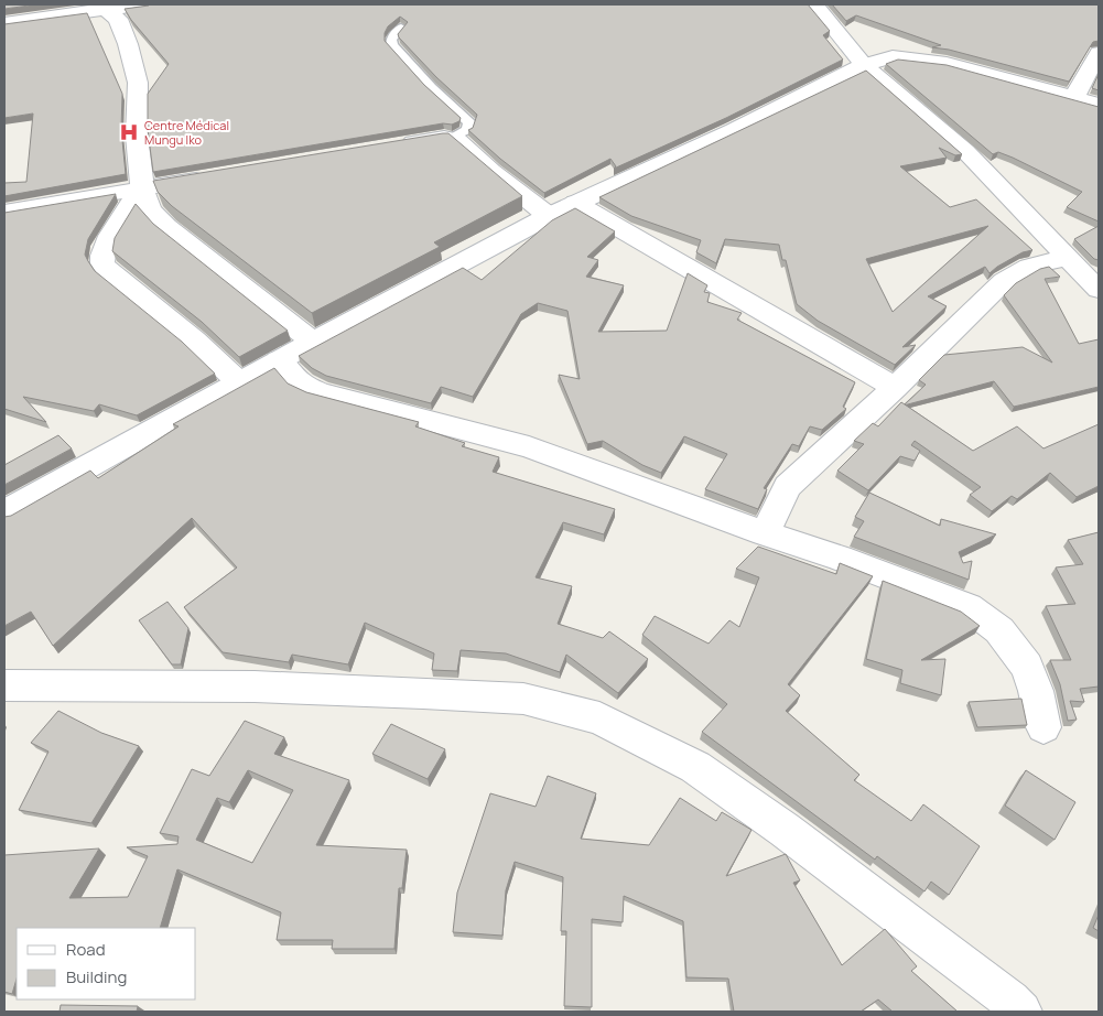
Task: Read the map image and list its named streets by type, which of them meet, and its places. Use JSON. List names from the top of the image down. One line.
{"places":{"hospital":["Centre Médical Mungu Iko"]},"legend":["Road","Building"]}
